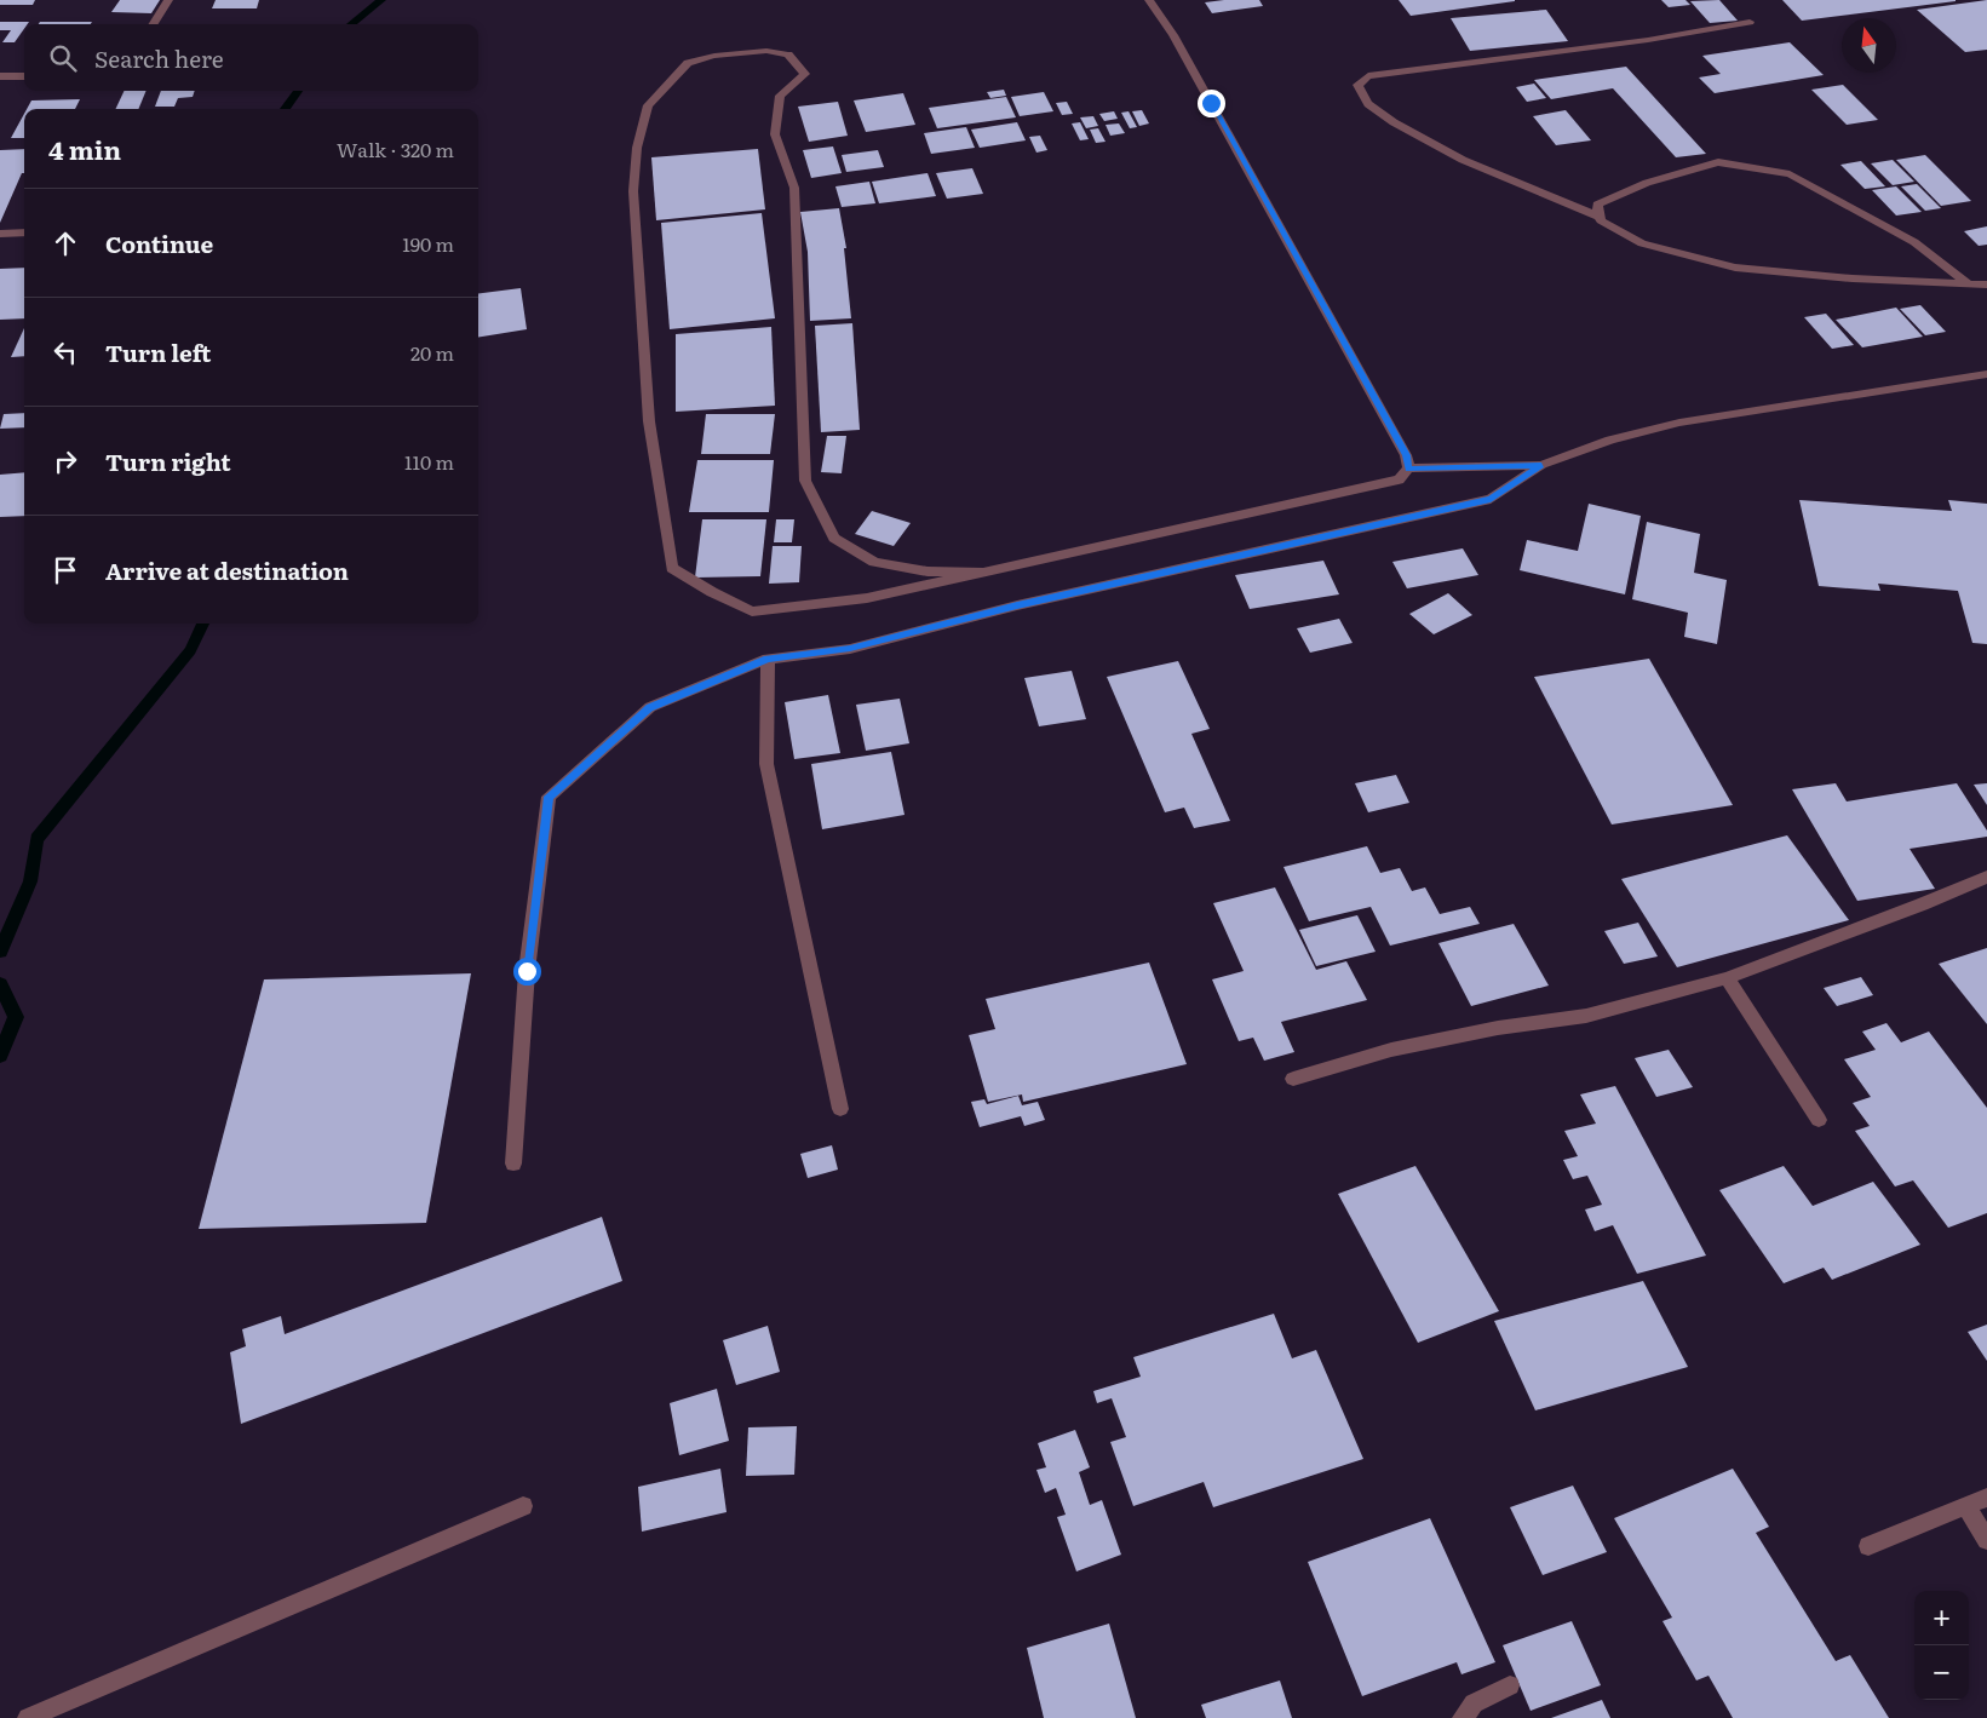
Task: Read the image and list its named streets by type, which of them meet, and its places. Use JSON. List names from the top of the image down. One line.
{"north":"top","page":{"search":"Search here","heading":["4 min","Walk · 320 m"],"list":[["Continue","190 m"],["Turn left","20 m"],["Turn right","110 m"],"Arrive at destination"],"map_buttons":["+","−"]}}
